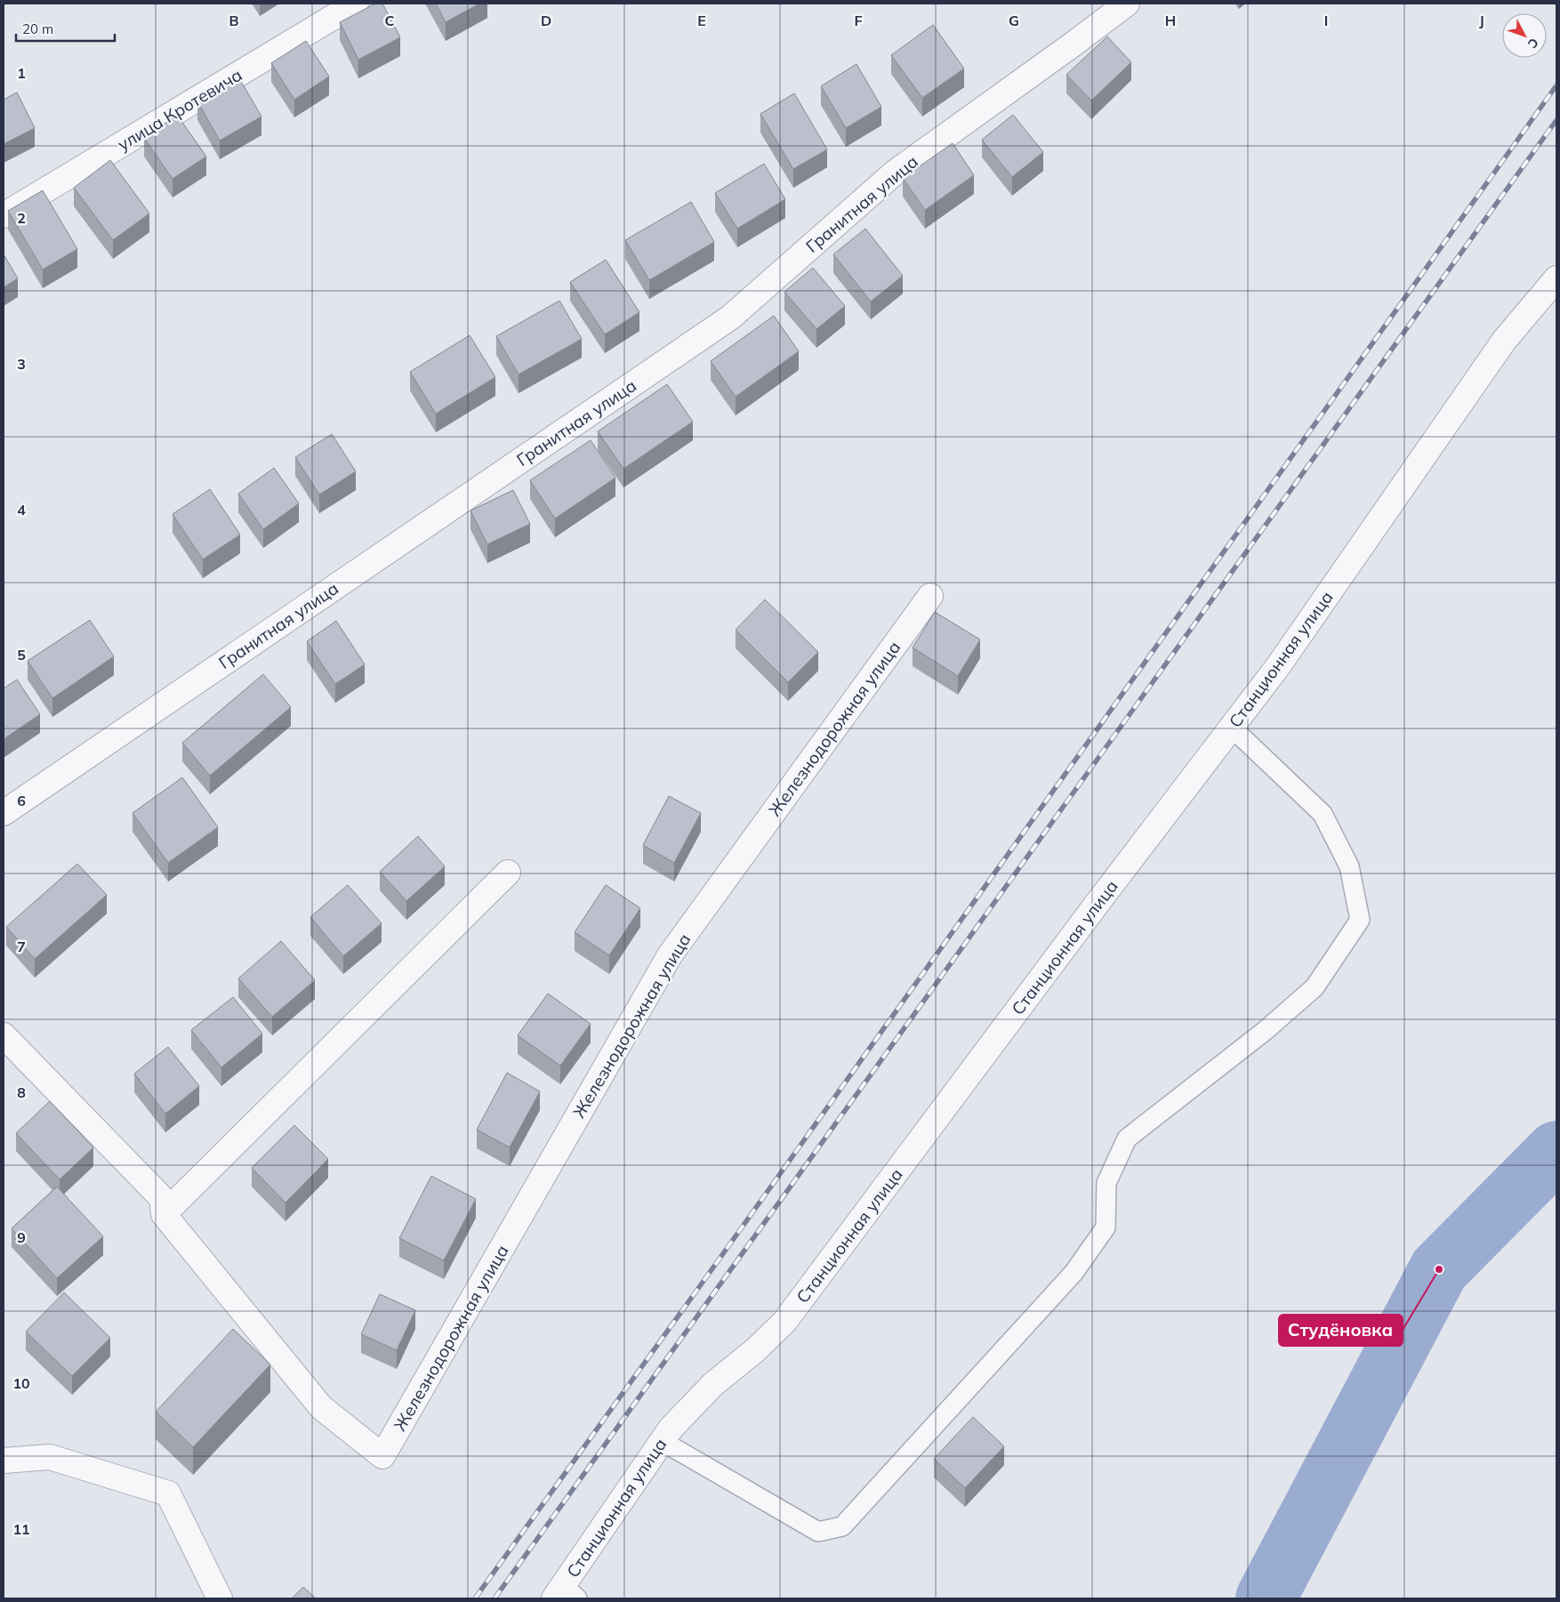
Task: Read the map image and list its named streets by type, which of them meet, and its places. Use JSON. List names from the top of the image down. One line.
{"streets":{"street":["улица Кротевича","Гранитная улица","Станционная улица","Железнодорожная улица"]},"places":["Студёновка"],"scale_bar":"20 m","north":"bottom right","grid":{"columns":["B","C","D","E","F","G","H","I","J"],"rows":["1","2","3","4","5","6","7","8","9","10","11"]}}
